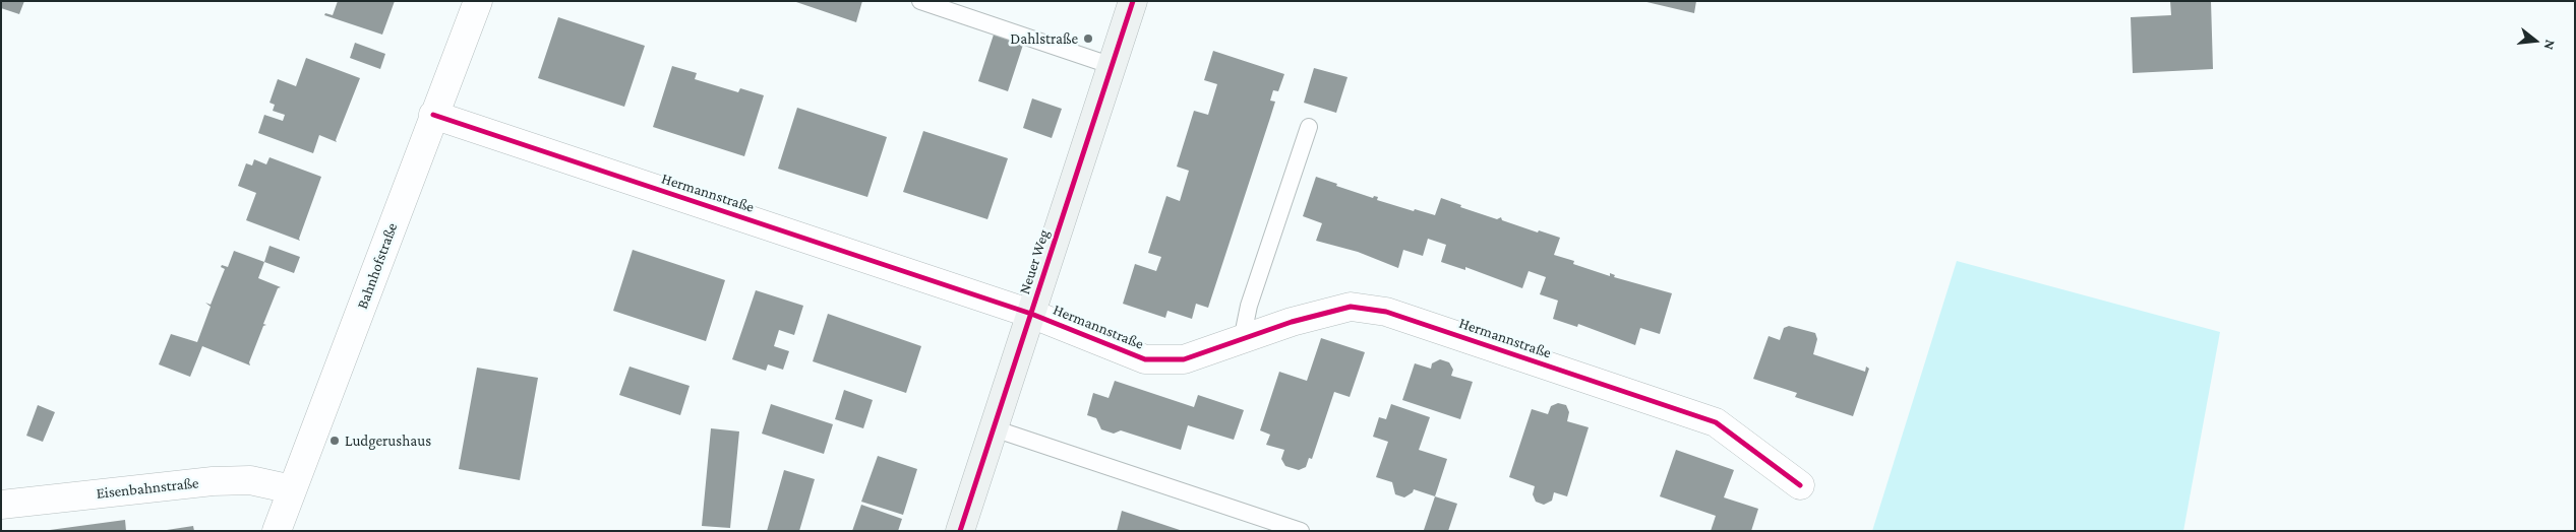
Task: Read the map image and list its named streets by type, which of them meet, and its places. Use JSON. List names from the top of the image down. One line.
{"streets":{"street":["Hermannstraße","Neuer Weg","Bahnhofstraße","Eisenbahnstraße"]},"crossings":[["Hermannstraße","Neuer Weg"],["Hermannstraße","Bahnhofstraße"],["Bahnhofstraße","Eisenbahnstraße"]],"places":["Dahlstraße","Ludgerushaus"],"north":"right"}
